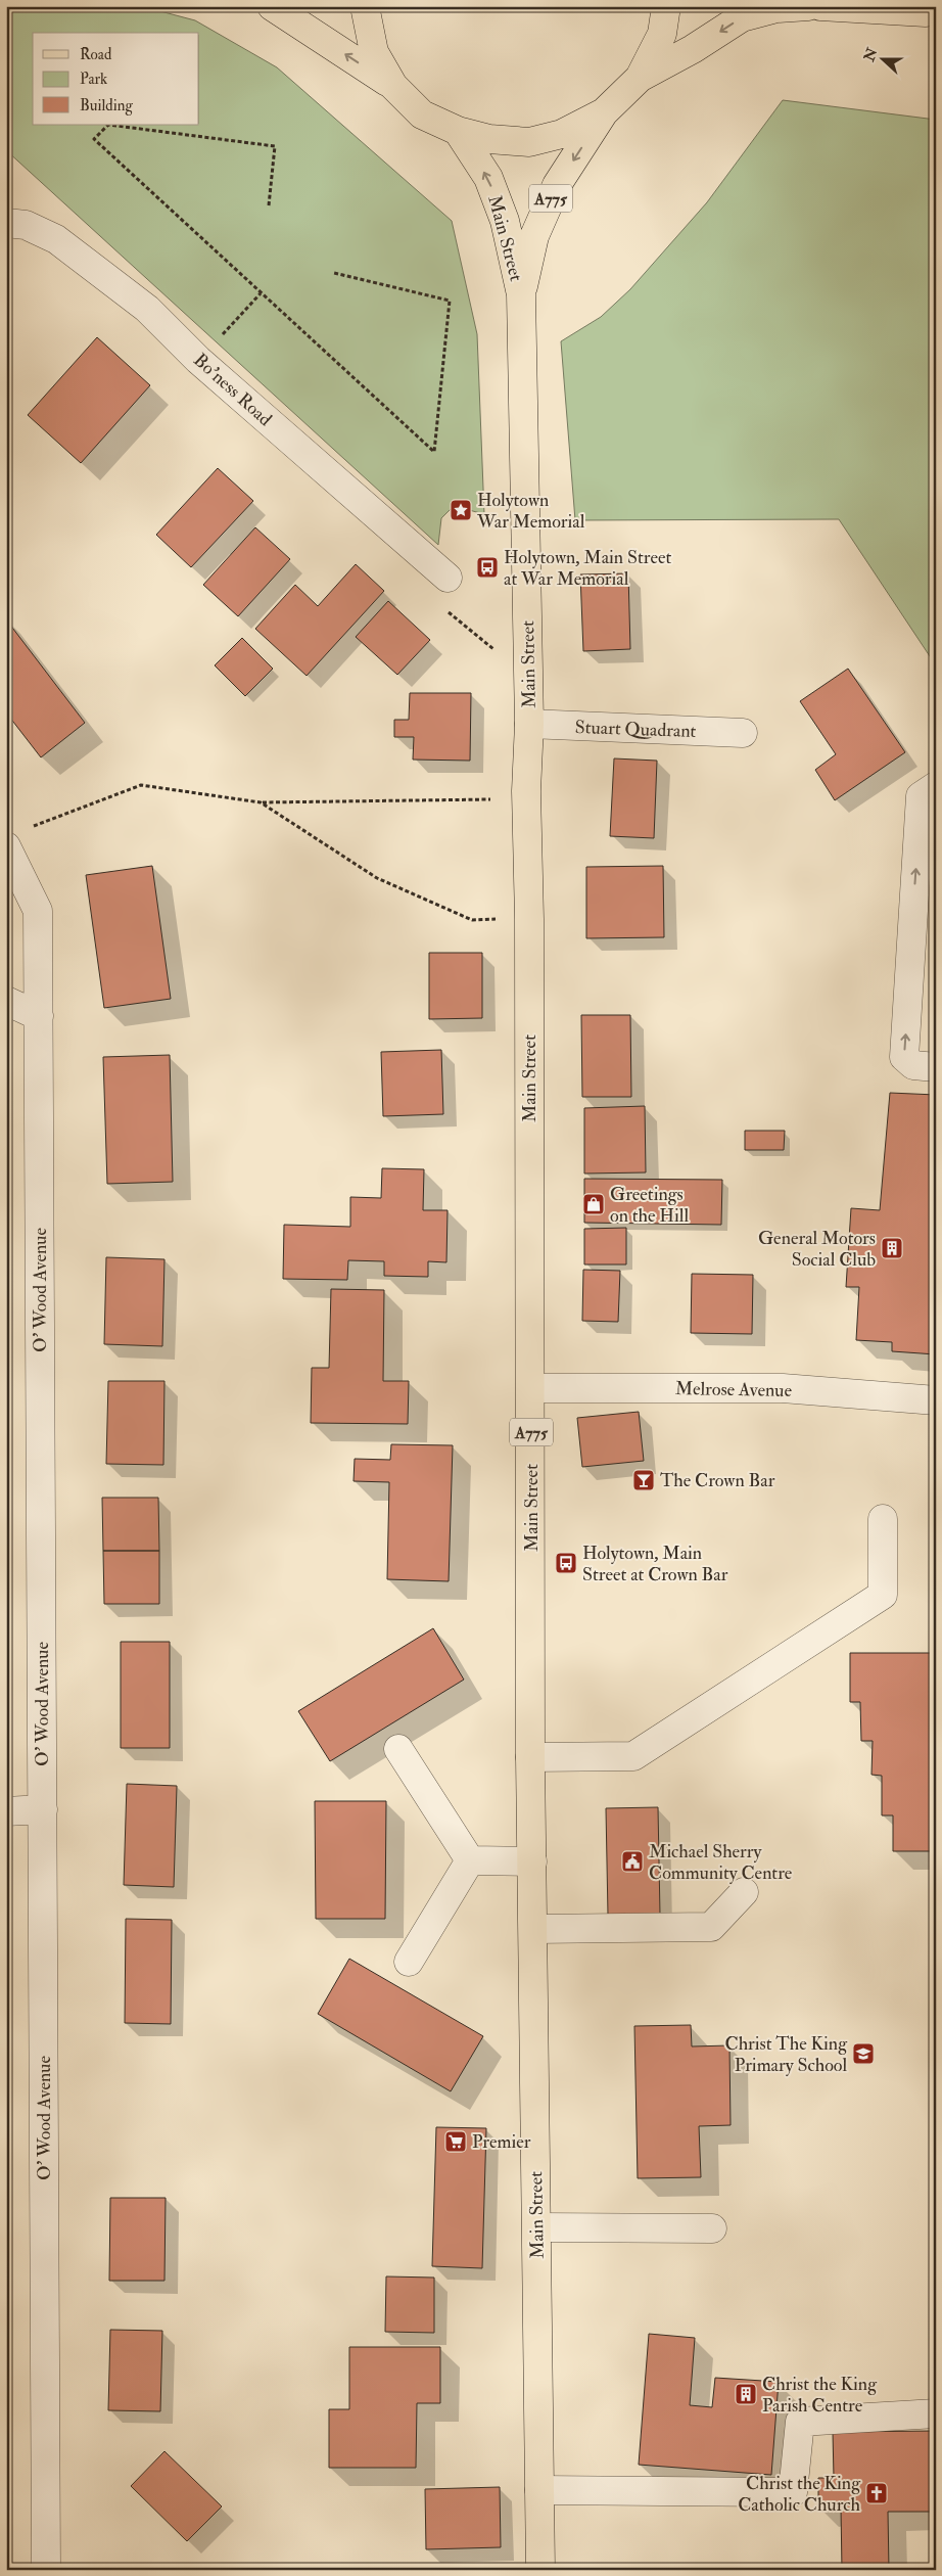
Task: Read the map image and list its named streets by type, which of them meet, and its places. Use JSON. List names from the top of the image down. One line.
{"streets":{"main road":["A775","Main Street"],"street":["Bo'ness Road","Stuart Quadrant","O' Wood Avenue","Melrose Avenue"]},"crossings":[["A775","Main Street"],["Main Street","Stuart Quadrant"],["Main Street","Melrose Avenue"]],"places":{"place":["Holytown War Memorial"],"bus stop":["Holytown, Main Street at War Memorial","Holytown, Main Street at Crown Bar"],"shop":["Greetings on the Hill"],"building":["General Motors Social Club","Christ the King Parish Centre"],"bar":["The Crown Bar"],"public building":["Michael Sherry Community Centre"],"school or university":["Christ The King Primary School"],"supermarket":["Premier"],"church":["Christ the King Catholic Church"]},"legend":["Road","Park","Building"],"north":"left"}
